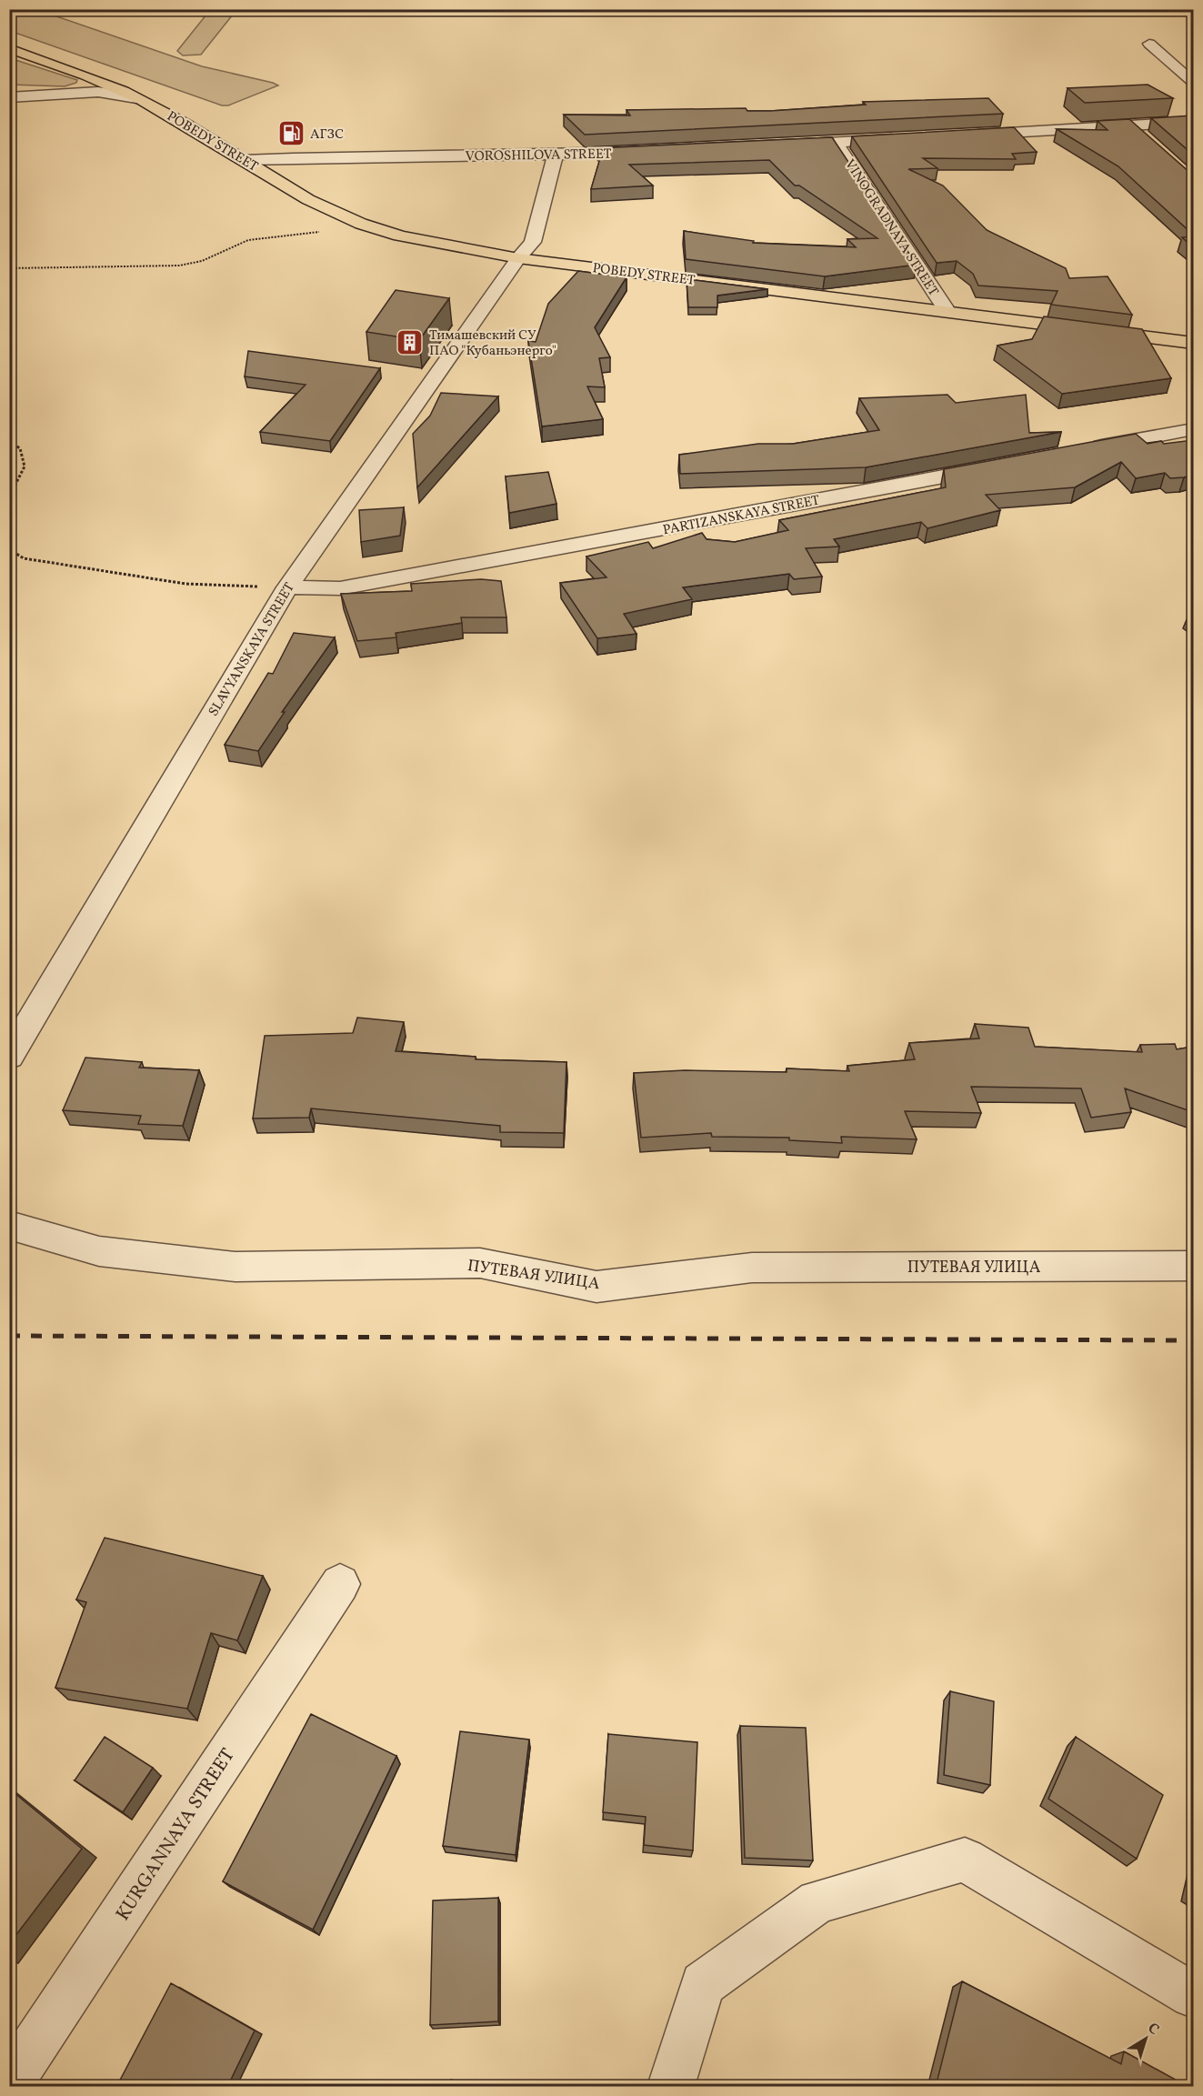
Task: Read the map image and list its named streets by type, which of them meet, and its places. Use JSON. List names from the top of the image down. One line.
{"streets":{"main road":["POBEDY STREET"],"street":["VOROSHILOVA STREET","VINOGRADNAYA STREET","PARTIZANSKAYA STREET","SLAVYANSKAYA STREET","ПУТЕВАЯ УЛИЦА","KURGANNAYA STREET"]},"crossings":[["POBEDY STREET","VOROSHILOVA STREET"],["POBEDY STREET","VINOGRADNAYA STREET"],["POBEDY STREET","SLAVYANSKAYA STREET"],["VOROSHILOVA STREET","SLAVYANSKAYA STREET"],["PARTIZANSKAYA STREET","SLAVYANSKAYA STREET"]],"places":{"fuel station":["АГЗС"],"building":["Тимашевский СУ ПАО \"Кубаньэнерго\""]},"north":"top right"}
